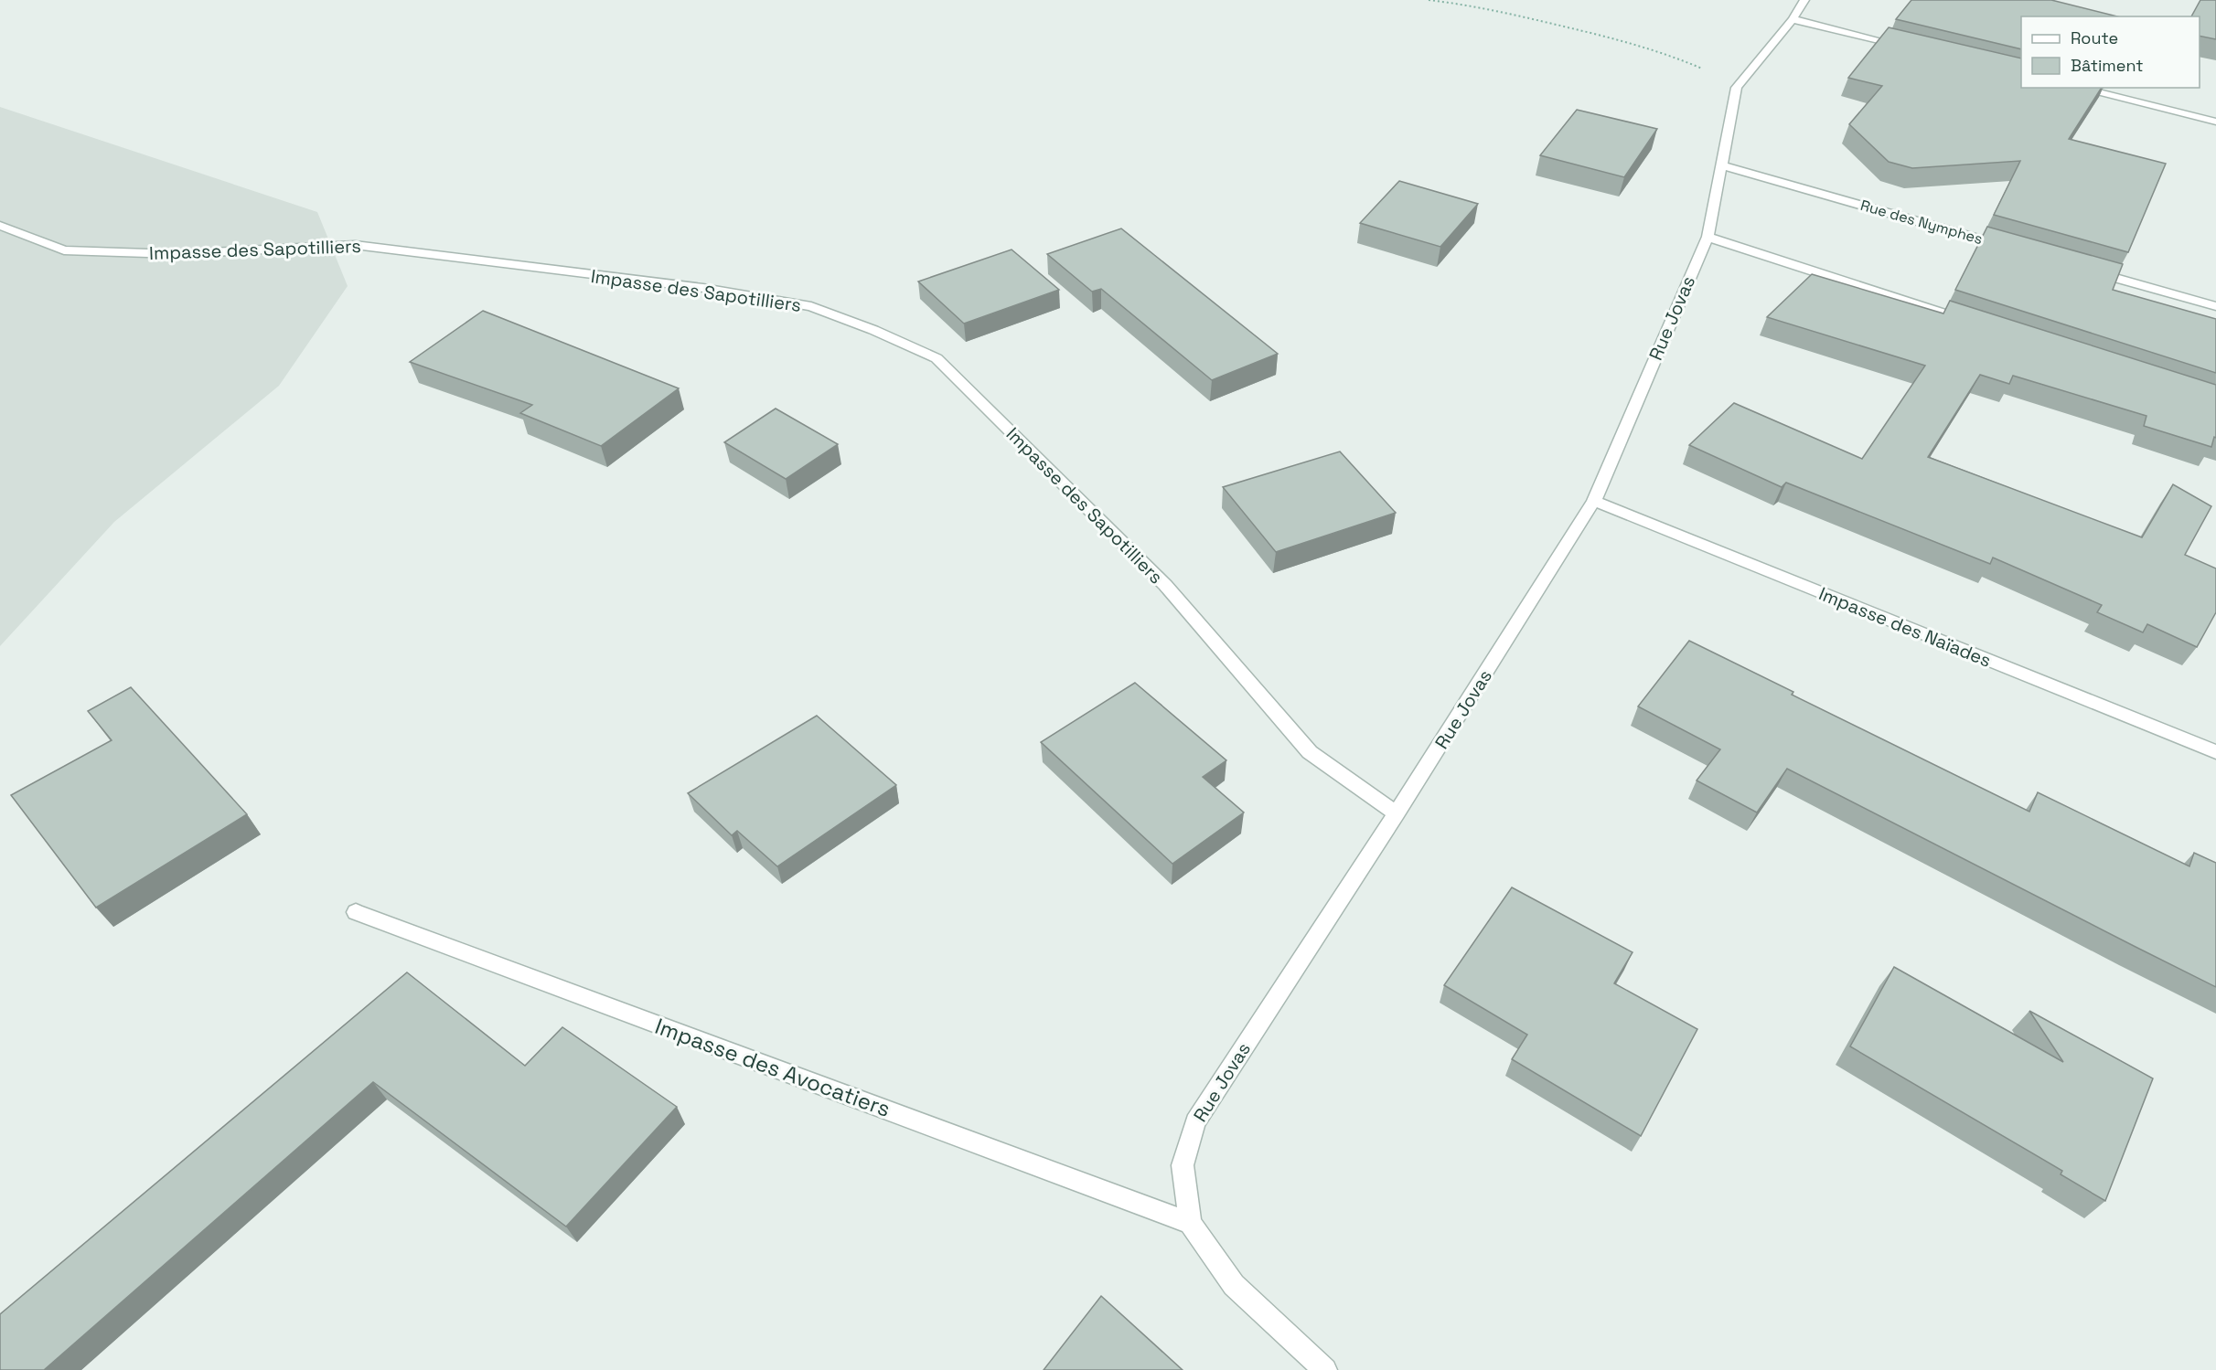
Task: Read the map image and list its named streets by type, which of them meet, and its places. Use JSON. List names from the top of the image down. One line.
{"streets":{"street":["Rue des Nymphes","Impasse des Sapotilliers","Rue Jovas","Impasse des Naïades","Impasse des Avocatiers"]},"crossings":[["Rue des Nymphes","Rue Jovas"],["Impasse des Sapotilliers","Rue Jovas"],["Rue Jovas","Impasse des Naïades"],["Rue Jovas","Impasse des Avocatiers"]],"legend":["Route","Bâtiment"]}
